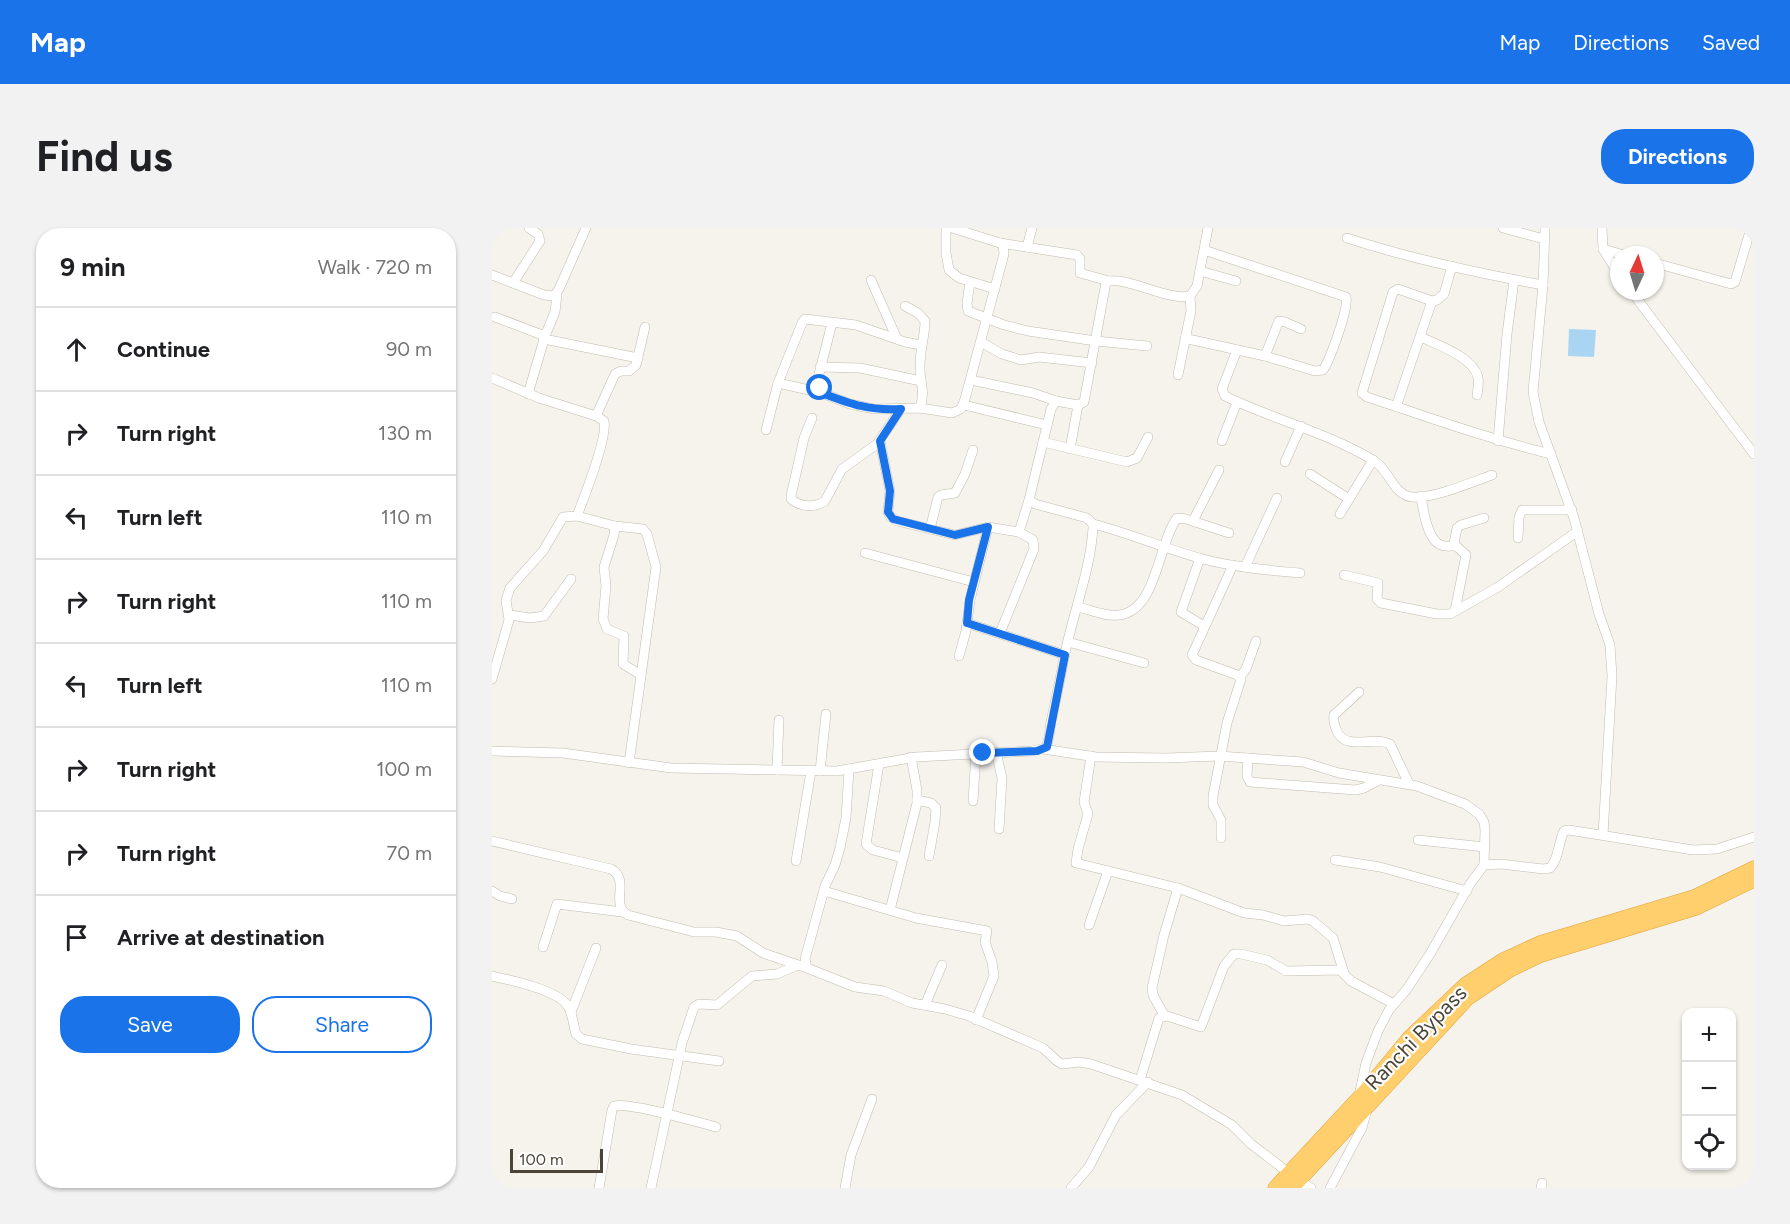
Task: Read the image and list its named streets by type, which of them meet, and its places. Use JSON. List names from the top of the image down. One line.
{"streets":{"highway":["Ranchi Bypass"]},"scale_bar":"100 m","north":"top","page":{"header":"Map","nav":["Map","Directions","Saved"],"buttons":["Directions",["Save","Share"]],"title":"Find us","heading":["9 min","Walk · 720 m"],"list":[["Continue","90 m"],["Turn right","130 m"],["Turn left","110 m"],["Turn right","110 m"],["Turn left","110 m"],["Turn right","100 m"],["Turn right","70 m"],"Arrive at destination"],"map_buttons":["+","−"],"scale":"100 m"}}
